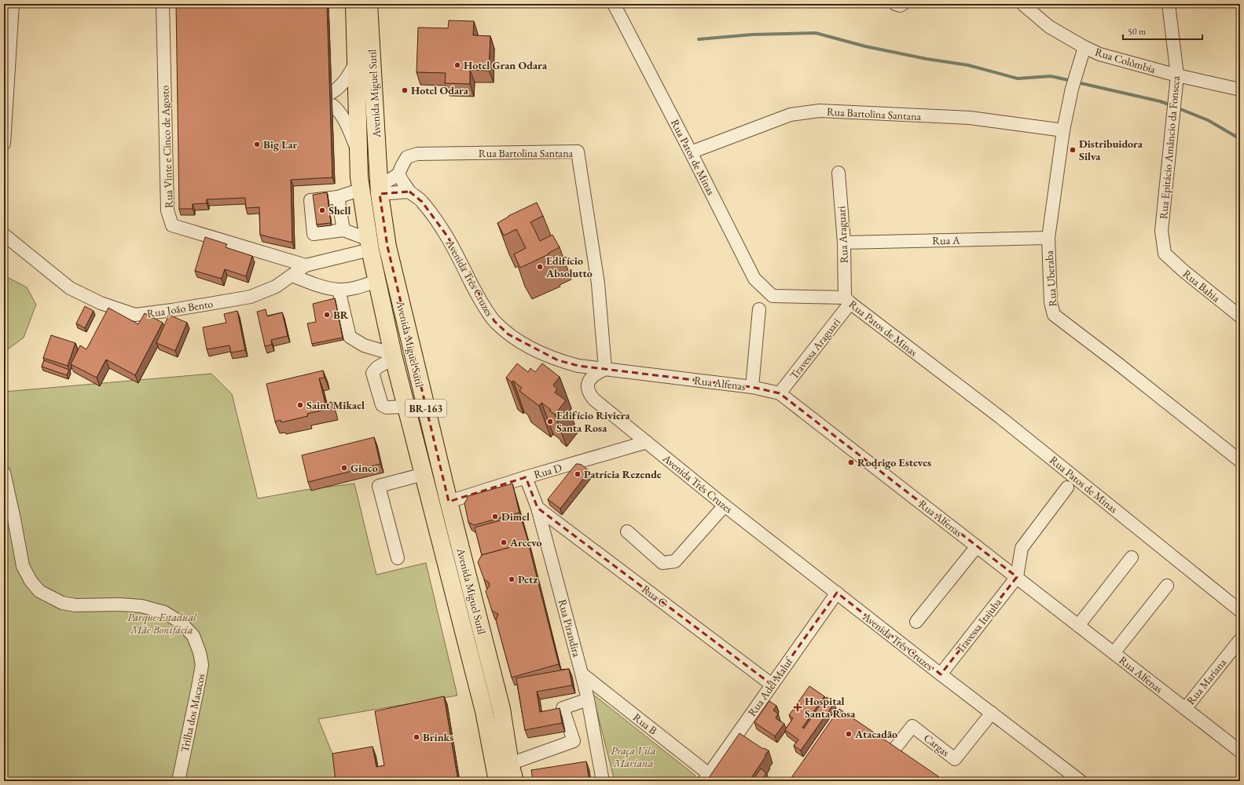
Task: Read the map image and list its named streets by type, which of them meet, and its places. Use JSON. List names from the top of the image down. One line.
{"streets":{"highway":["Avenida Miguel Sutil","BR-163"],"street":["Rua Colômbia","Rua Bartolina Santana","Rua Vinte e Cinco de Agosto","Rua Epitácio Amâncio da Fonseca","Rua Patos de Minas","Rua Araguari","Rua A","Avenida Três Cruzes","Rua Uberaba","Rua Bahia","Rua João Bento","Travessa Araguari","Rua Alfenas","Rua D","Rua C","Travessa Itajuba","Rua Pirandira","Rua Mariana","Rua Adel Maluf","Trilha dos Macacos","Rua B","Cargas"]},"crossings":[["Rua Colômbia","Rua Epitácio Amâncio da Fonseca"],["Rua Colômbia","Rua Uberaba"],["Avenida Miguel Sutil","Rua João Bento"],["Avenida Miguel Sutil","BR-163"],["Avenida Miguel Sutil","Rua D"],["Rua Bartolina Santana","Rua Patos de Minas"],["Rua Bartolina Santana","Avenida Três Cruzes"],["Rua Bartolina Santana","Rua Uberaba"],["Rua Bartolina Santana","Rua Alfenas"],["Rua Vinte e Cinco de Agosto","Rua João Bento"],["Rua Epitácio Amâncio da Fonseca","Rua Bahia"],["Rua Patos de Minas","Rua Araguari"],["Rua Patos de Minas","Travessa Araguari"],["Rua Araguari","Rua A"],["Rua Araguari","Travessa Araguari"],["Rua A","Rua Uberaba"],["Avenida Três Cruzes","Rua Alfenas"],["Avenida Três Cruzes","Rua D"],["Avenida Três Cruzes","Travessa Itajuba"],["Avenida Três Cruzes","Rua Adel Maluf"],["Avenida Três Cruzes","Cargas"],["Travessa Araguari","Rua Alfenas"],["Rua Alfenas","Travessa Itajuba"],["Rua Alfenas","Rua Mariana"],["Rua D","Rua Pirandira"],["Rua C","Rua Pirandira"],["Rua C","Rua Adel Maluf"],["Rua Pirandira","Rua B"],["Rua Adel Maluf","Rua B"]],"parks":["Parque Estadual Mãe Bonifácia","Praça Vila Mariana"],"places":{"other":["Hotel Gran Odara","Hotel Odara","Big Lar","Distribuidora Silva","Shell","Edifício Absolutto","BR","Saint Mikael","Edifício Riviera Santa Rosa","Rodrigo Esteves","Ginco","Patrícia Rezende","Dimel","Arcevo","Petz","Atacadão","Brinks"],"health":["Hospital Santa Rosa"]},"scale_bar":"50 m"}
